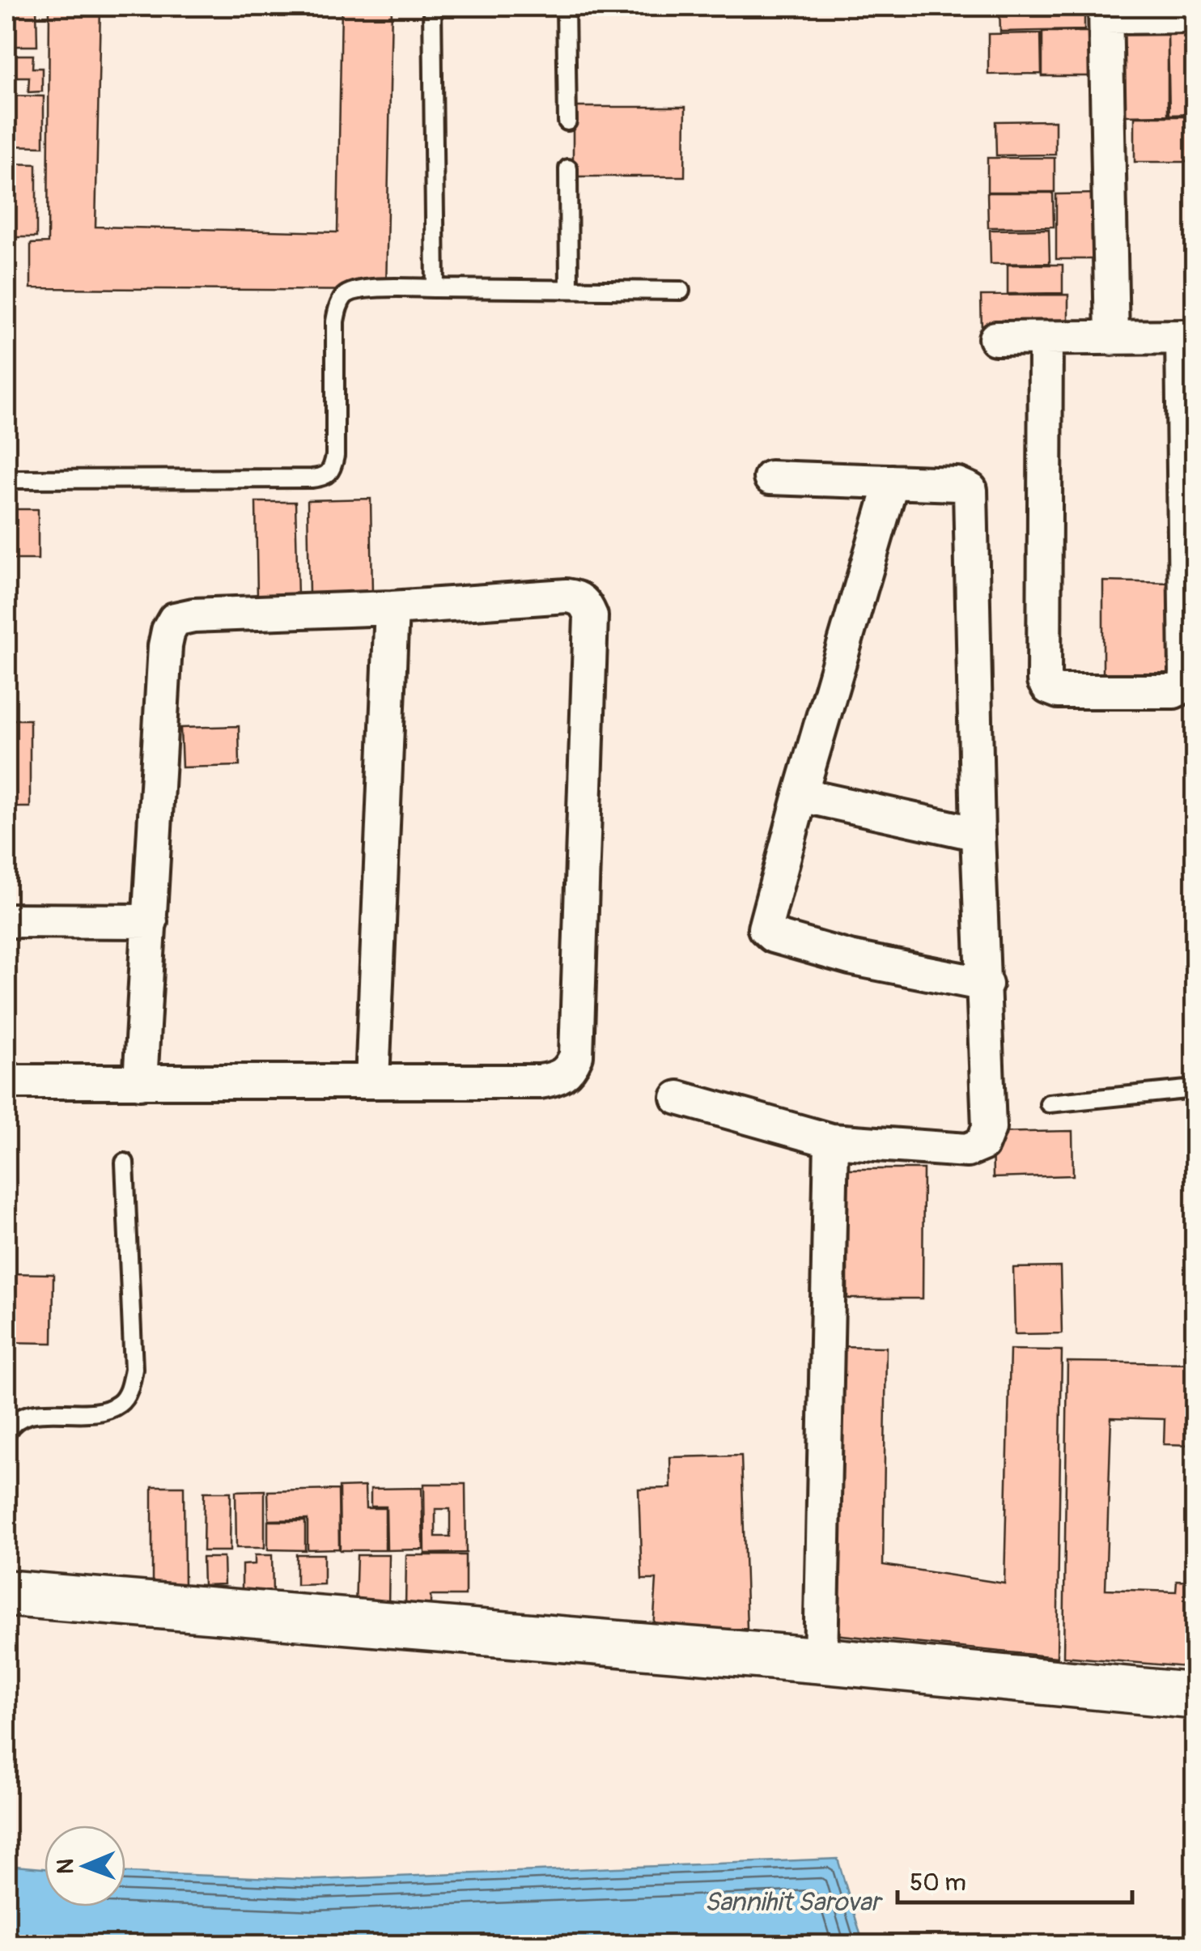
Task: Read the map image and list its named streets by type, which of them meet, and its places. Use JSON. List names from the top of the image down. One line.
{"water":["Sannihit Sarovar"],"scale_bar":"50 m","north":"left"}
